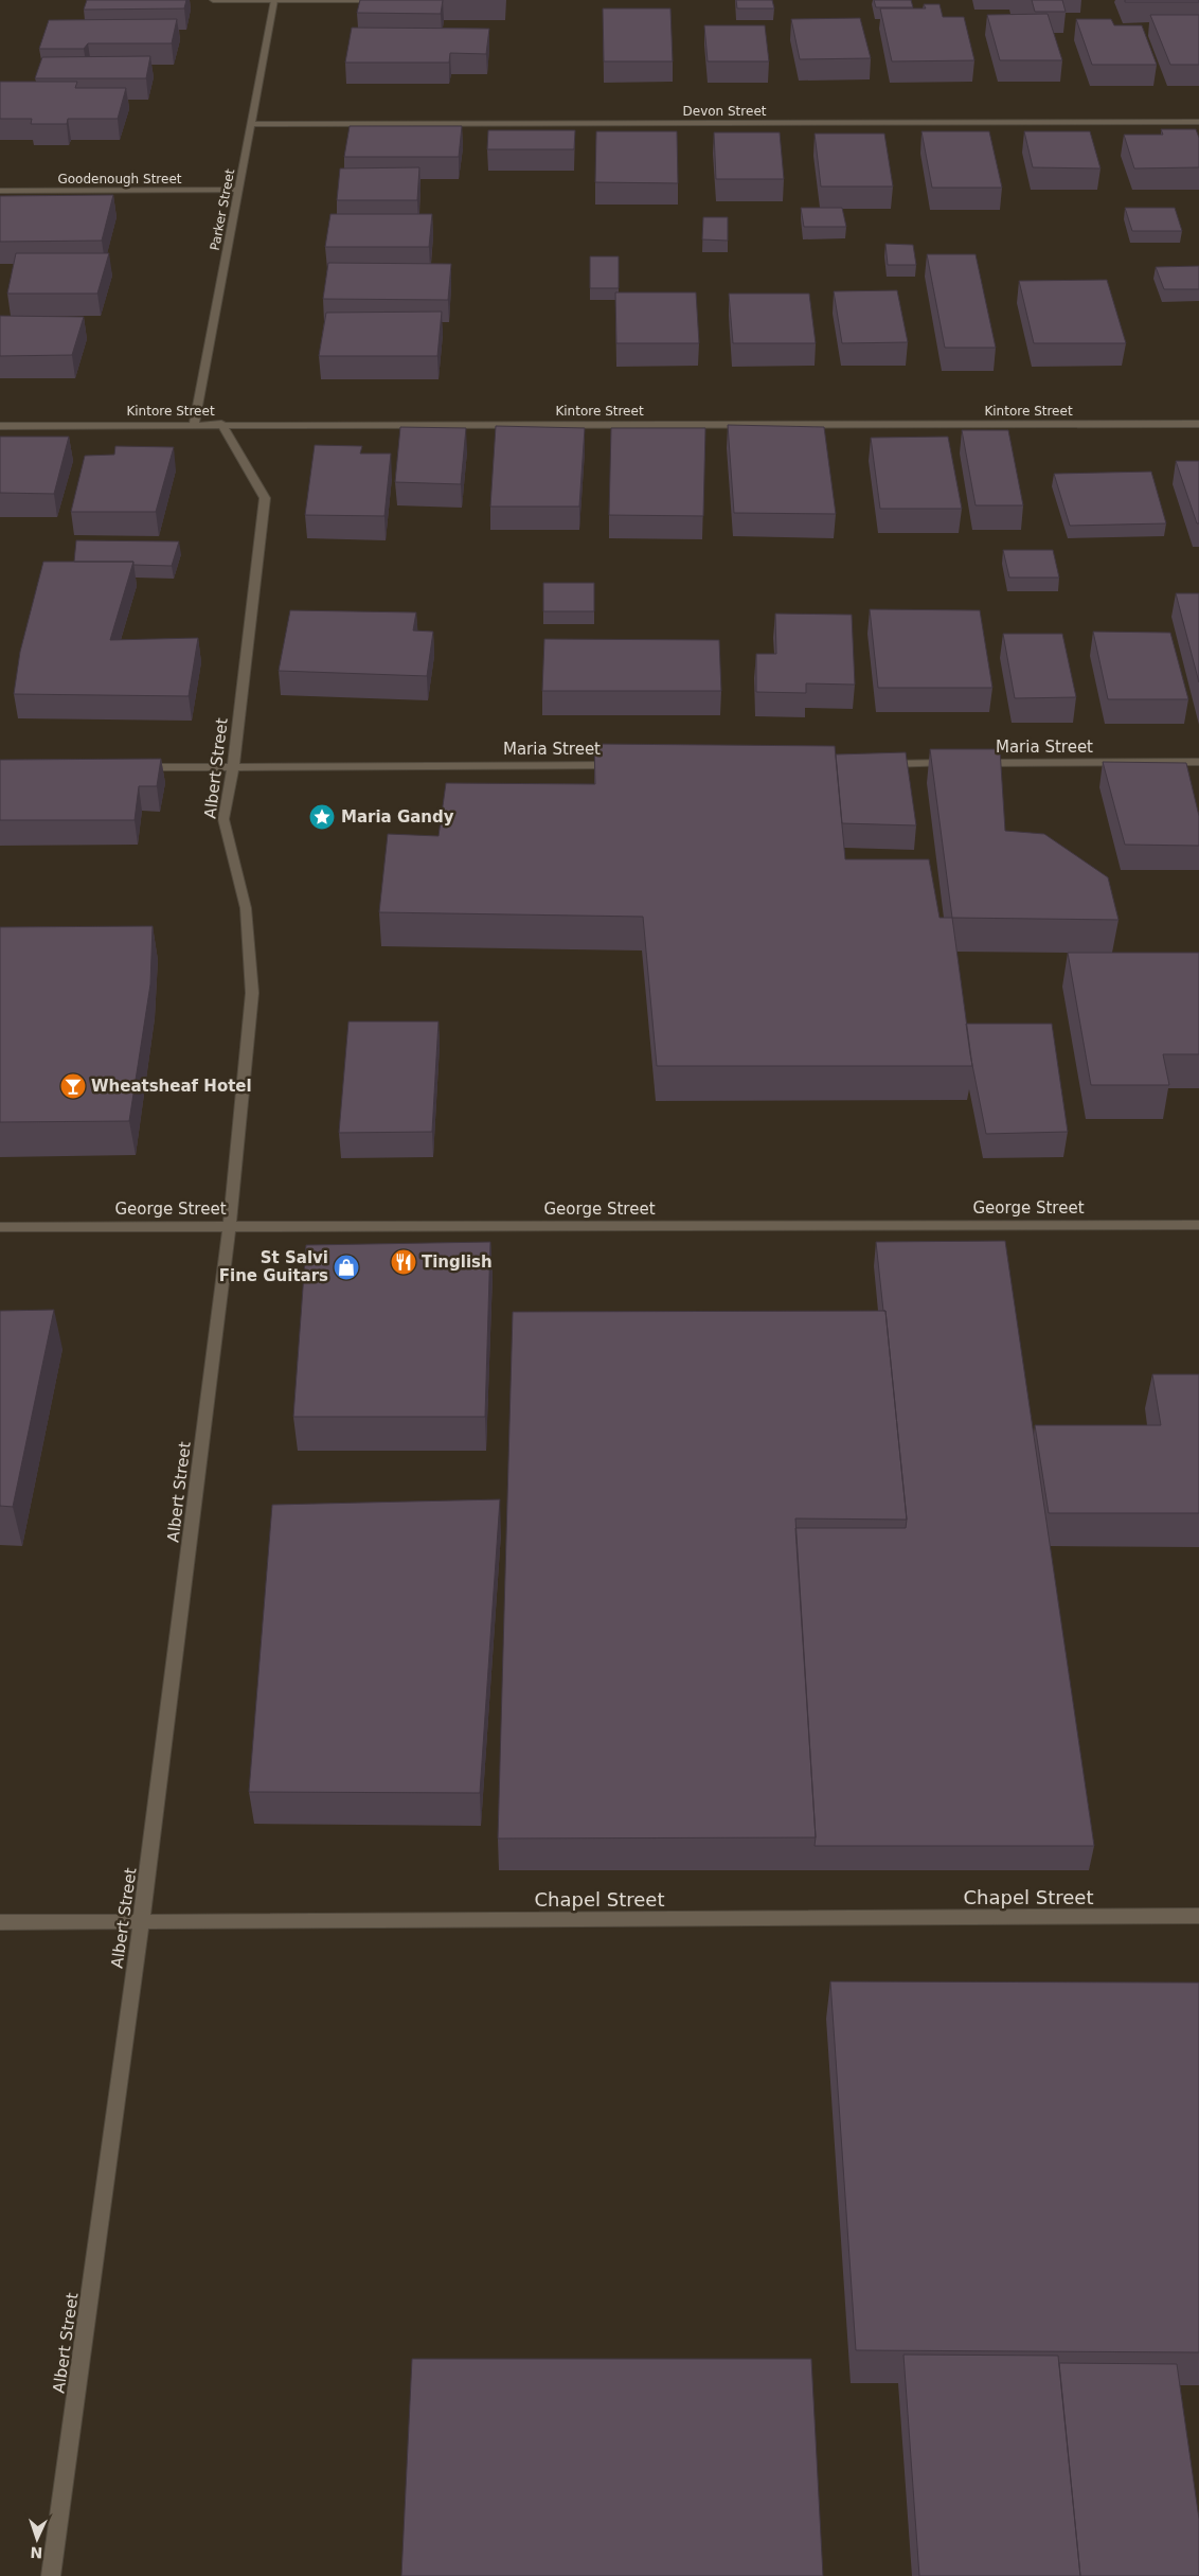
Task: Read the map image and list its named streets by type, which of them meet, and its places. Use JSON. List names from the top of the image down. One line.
{"streets":{"street":["Devon Street","Goodenough Street","Parker Street","Kintore Street","Maria Street","Albert Street","George Street","Chapel Street"]},"crossings":[["Devon Street","Parker Street"],["Goodenough Street","Parker Street"],["Parker Street","Kintore Street"],["Kintore Street","Albert Street"],["Maria Street","Albert Street"],["Albert Street","George Street"],["Albert Street","Chapel Street"]],"places":{"place":["Maria Gandy"],"bar":["Wheatsheaf Hotel"],"restaurant":["Tinglish"],"shop":["St Salvi Fine Guitars"]},"north":"bottom"}
